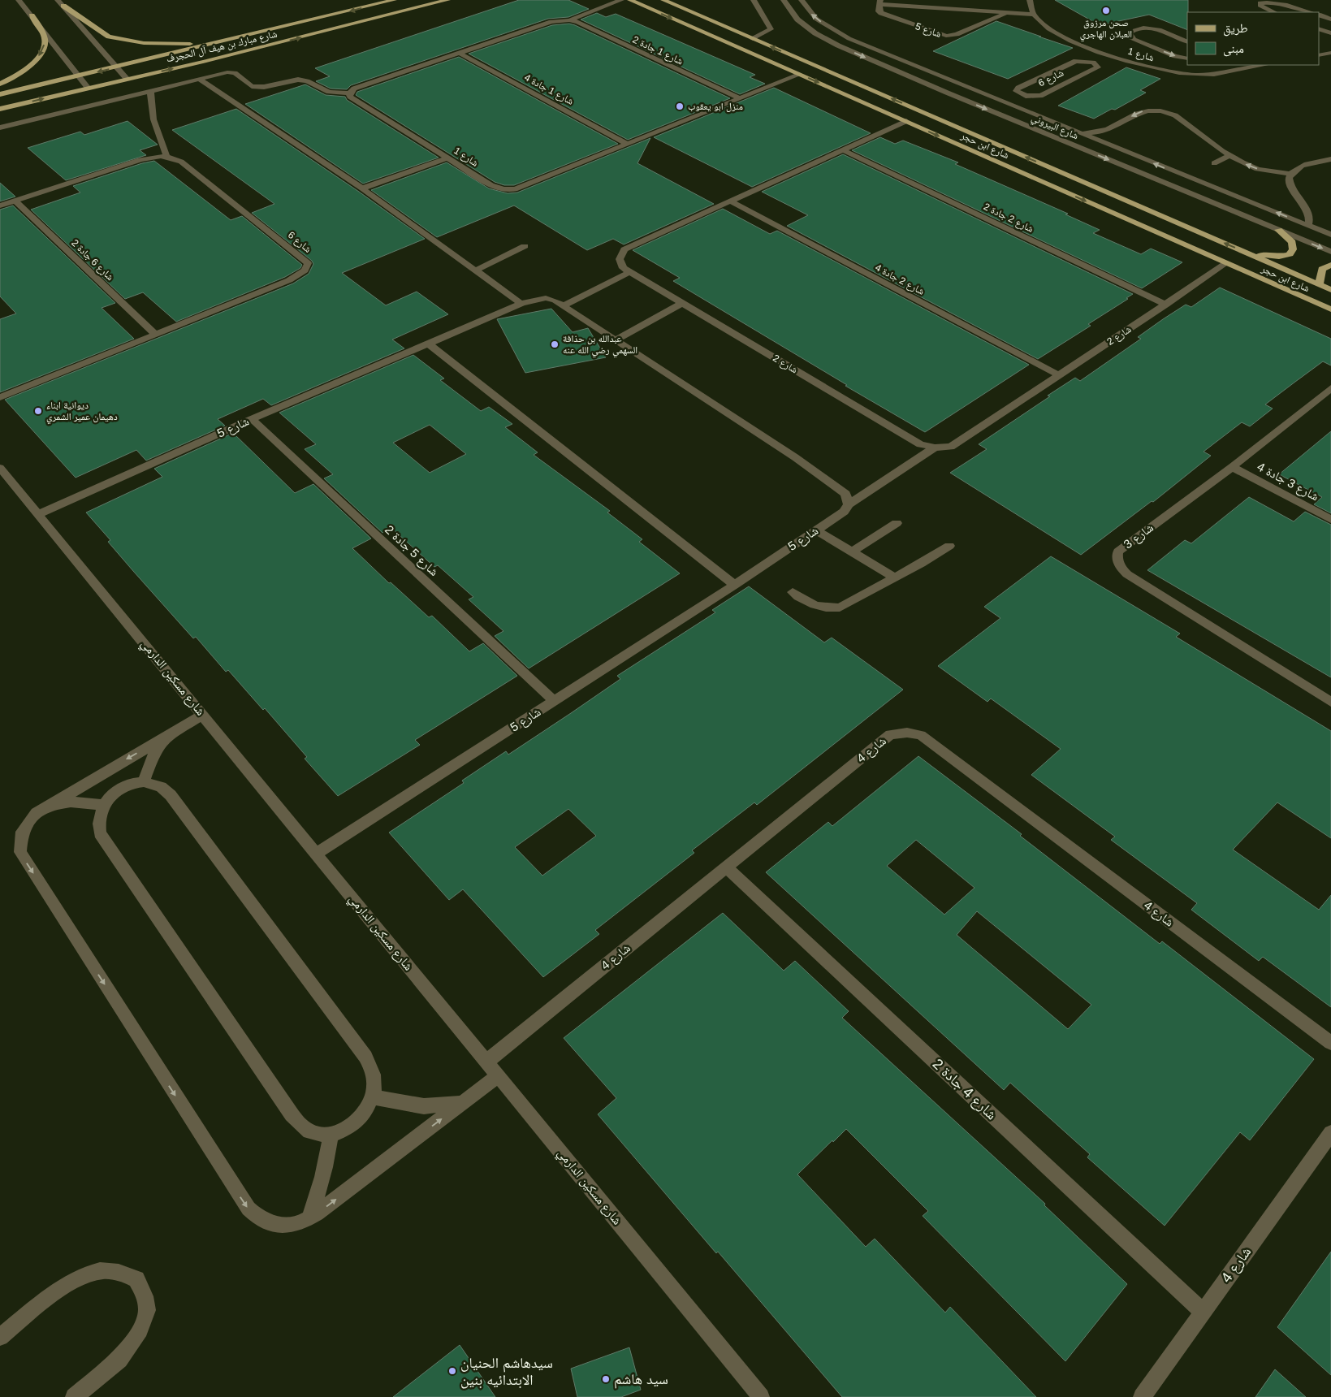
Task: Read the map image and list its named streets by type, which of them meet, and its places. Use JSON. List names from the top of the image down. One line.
{"streets":{"main road":["شارع مبارك بن هيف آل الحجرف","شارع ابن حجر"],"street":["شارع 5","شارع 1 جادة 2","شارع 1","شارع 6","شارع 1 جادة 4","شارع البيروني","شارع 2 جادة 2","شارع 6 جادة 2","شارع 2 جادة 4","شارع 2","شارع 3 جادة 4","شارع 3","شارع 5 جادة 2","شارع مسكين الدارمي","شارع 4","شارع 4 جادة 2"]},"crossings":[["شارع 5","شارع 1"],["شارع 5","شارع 2"],["شارع 5","شارع 5 جادة 2"],["شارع 5","شارع مسكين الدارمي"],["شارع 1 جادة 2","شارع 1"],["شارع 1","شارع 6"],["شارع 1","شارع 1 جادة 4"],["شارع 1","شارع ابن حجر"],["شارع 6","شارع 6 جادة 2"],["شارع ابن حجر","شارع 2"],["شارع 2 جادة 2","شارع 2"],["شارع 2 جادة 4","شارع 2"],["شارع 3 جادة 4","شارع 3"],["شارع مسكين الدارمي","شارع 4"],["شارع 4","شارع 4 جادة 2"]],"places":["صحن مرزوق العبلان الهاجري","منزل ابو يعقوب","عبدالله بن حذافة السهمي رضي الله عنه","ديوانية ابناء دهيمان عمير الشمري","سيدهاشم الحنيان الابتدائيه بنين","سيد هاشم"],"legend":["طريق","مبنى"]}
